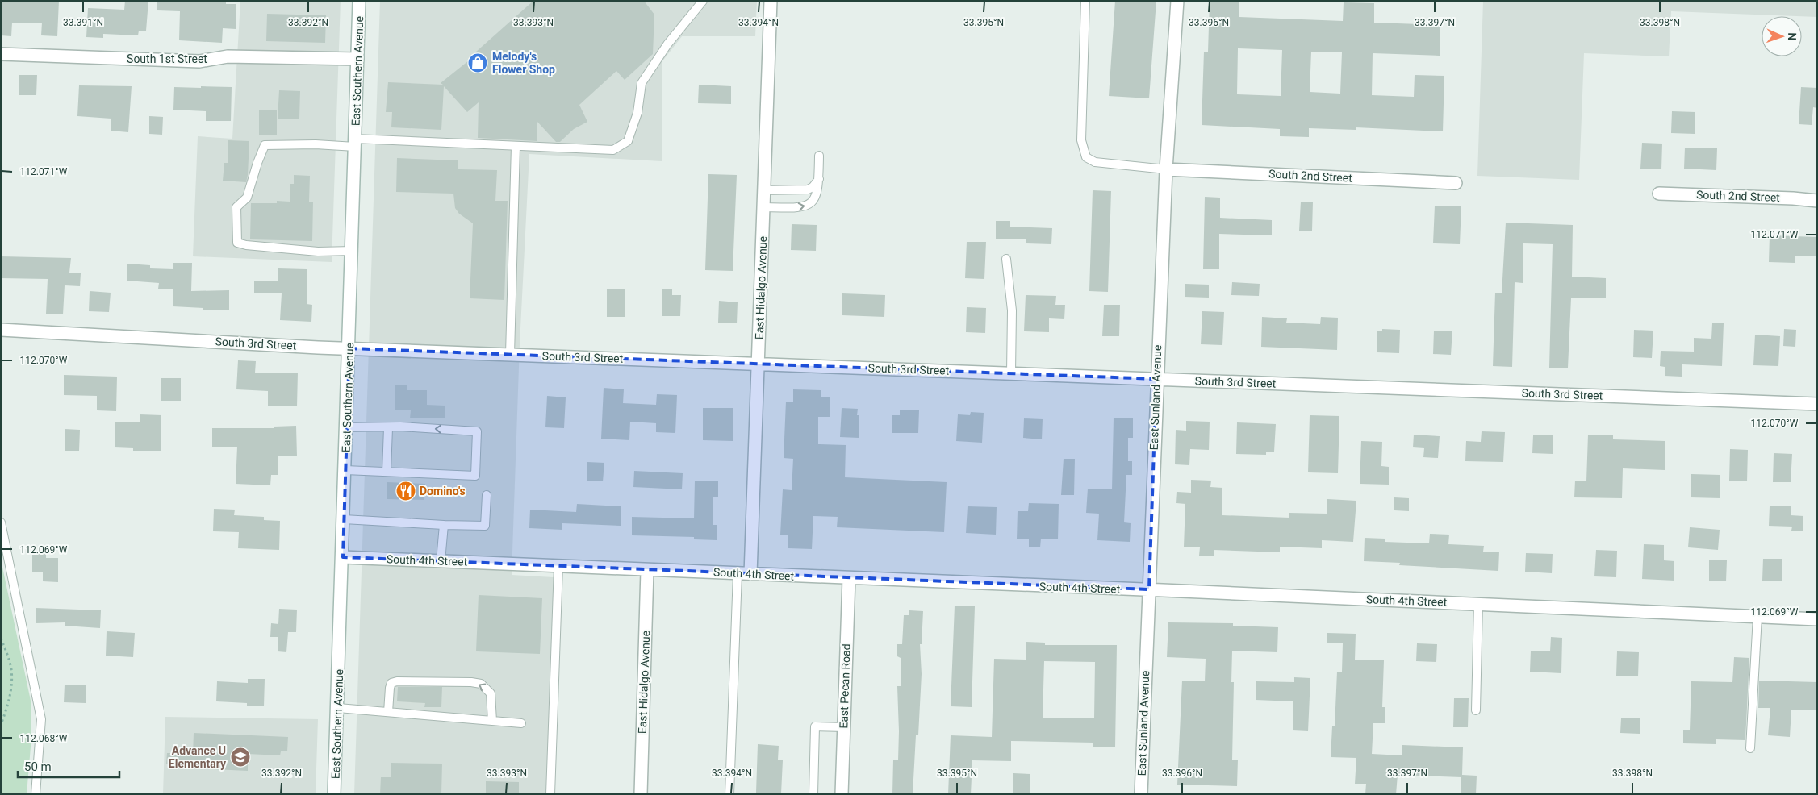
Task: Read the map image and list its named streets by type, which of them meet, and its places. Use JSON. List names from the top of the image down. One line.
{"streets":{"street":["South 1st Street","East Southern Avenue","South 2nd Street","East Hidalgo Avenue","South 3rd Street","East Sunland Avenue","South 4th Street","East Pecan Road"]},"crossings":[["South 1st Street","East Southern Avenue"],["East Southern Avenue","South 3rd Street"],["East Southern Avenue","South 4th Street"],["South 2nd Street","East Sunland Avenue"],["East Hidalgo Avenue","South 3rd Street"],["East Hidalgo Avenue","South 4th Street"],["South 3rd Street","East Sunland Avenue"],["East Sunland Avenue","South 4th Street"],["South 4th Street","East Pecan Road"]],"places":{"shop":["Melody's Flower Shop"],"restaurant":["Domino's"],"school or university":["Advance U Elementary"]},"scale_bar":"50 m","north":"right","coordinates":["33.391°N","33.392°N","33.393°N","33.394°N","33.395°N","33.396°N","33.397°N","33.398°N","112.071°W","112.070°W","112.069°W","112.068°W"]}
